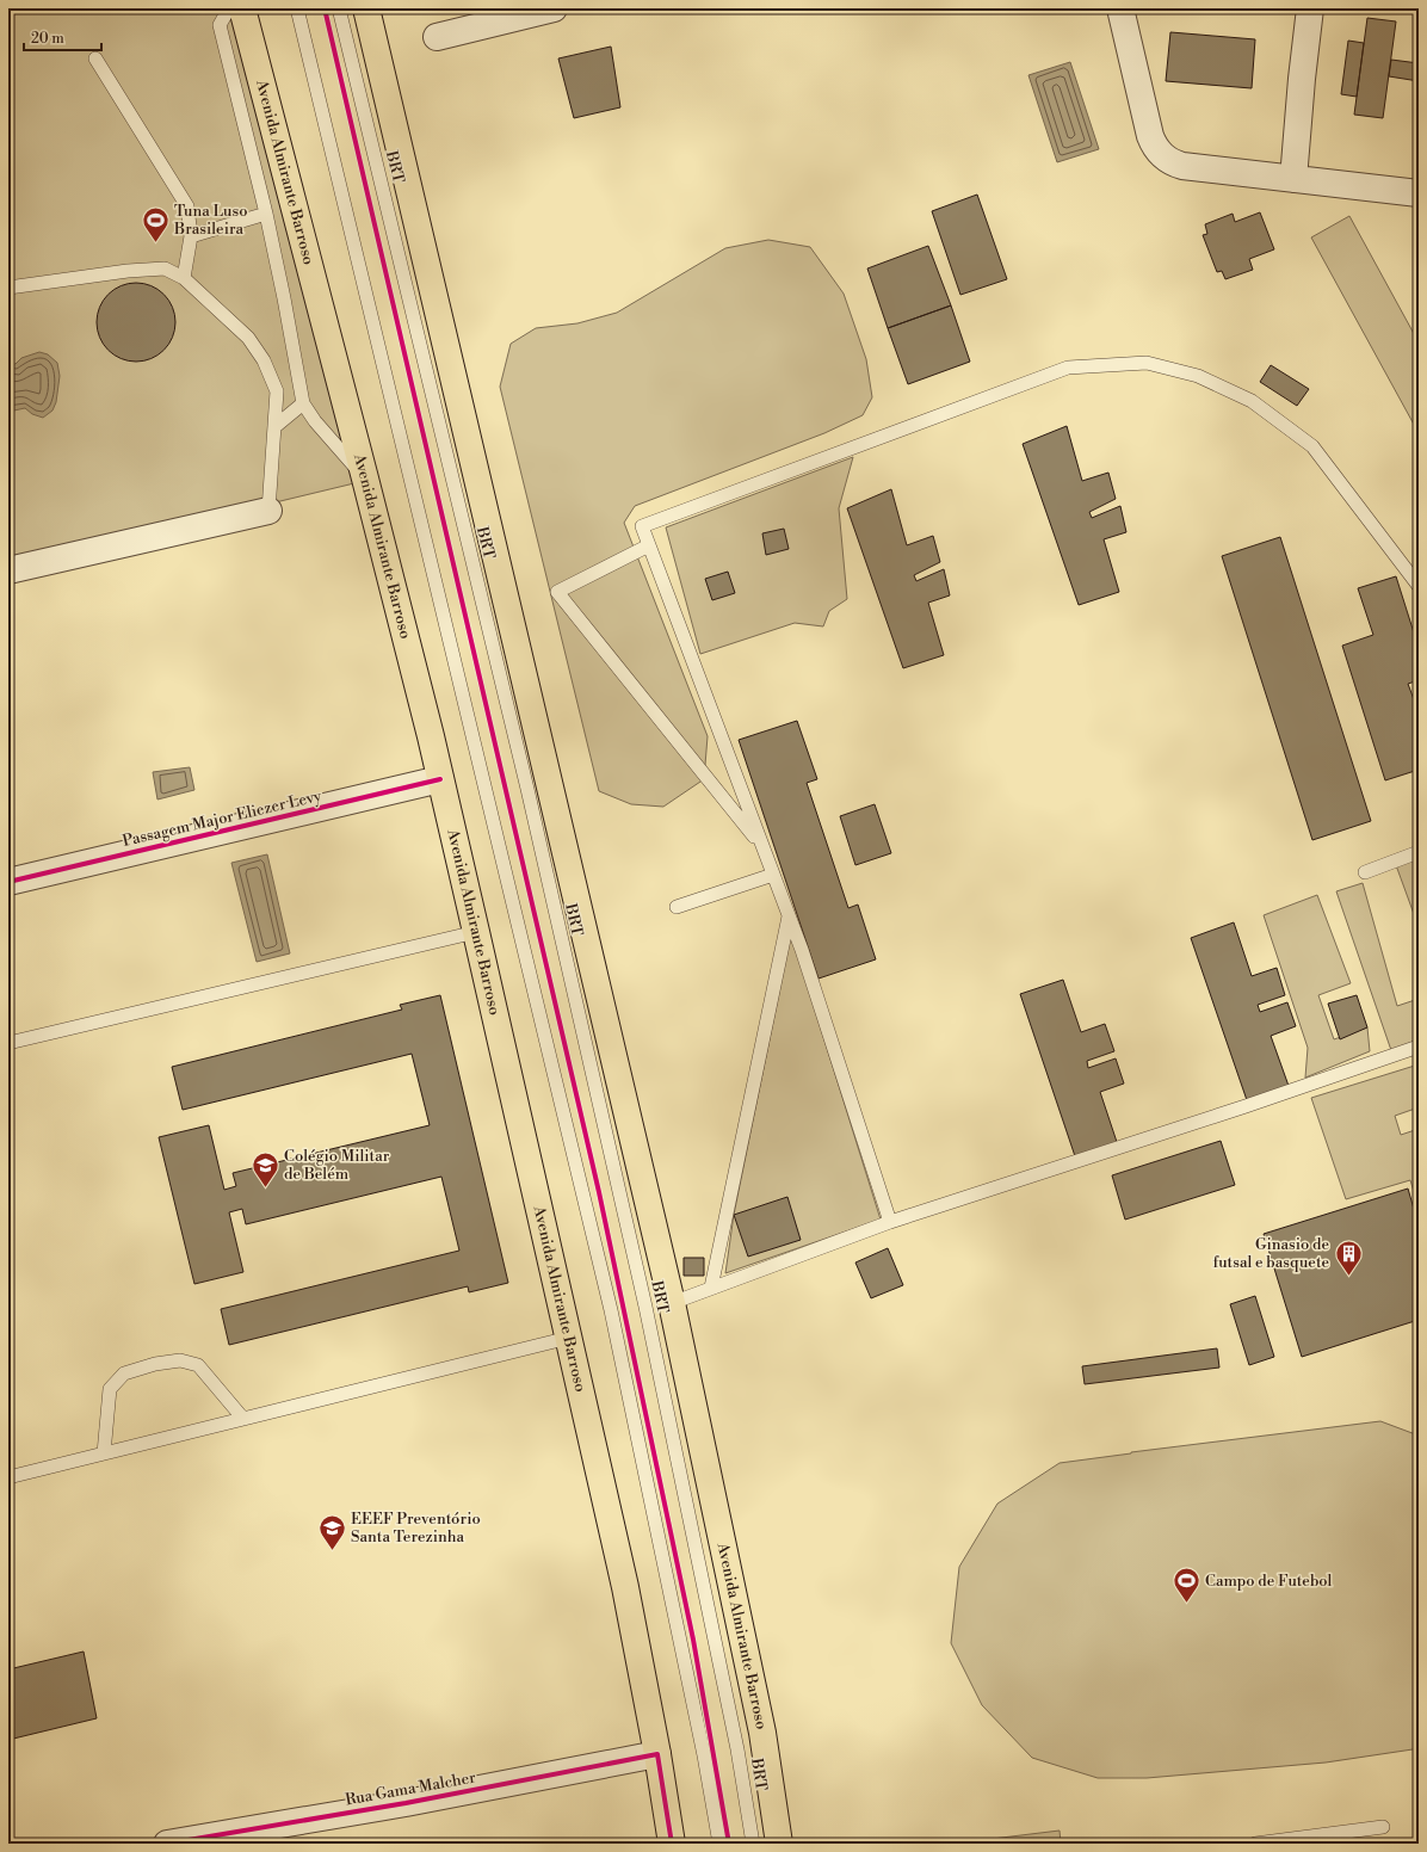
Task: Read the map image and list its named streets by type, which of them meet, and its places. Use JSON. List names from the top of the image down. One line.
{"streets":{"highway":["Avenida Almirante Barroso"],"street":["Passagem Major Eliezer Levy","Rua Gama Malcher"],"lane":["BRT"]},"crossings":[["Avenida Almirante Barroso","Passagem Major Eliezer Levy"],["Avenida Almirante Barroso","Rua Gama Malcher"]],"places":{"sports":["Tuna Luso Brasileira","Campo de Futebol"],"school or university":["Colégio Militar de Belém","EEEF Preventório Santa Terezinha"],"building":["Ginasio de futsal e basquete"]},"scale_bar":"20 m"}
